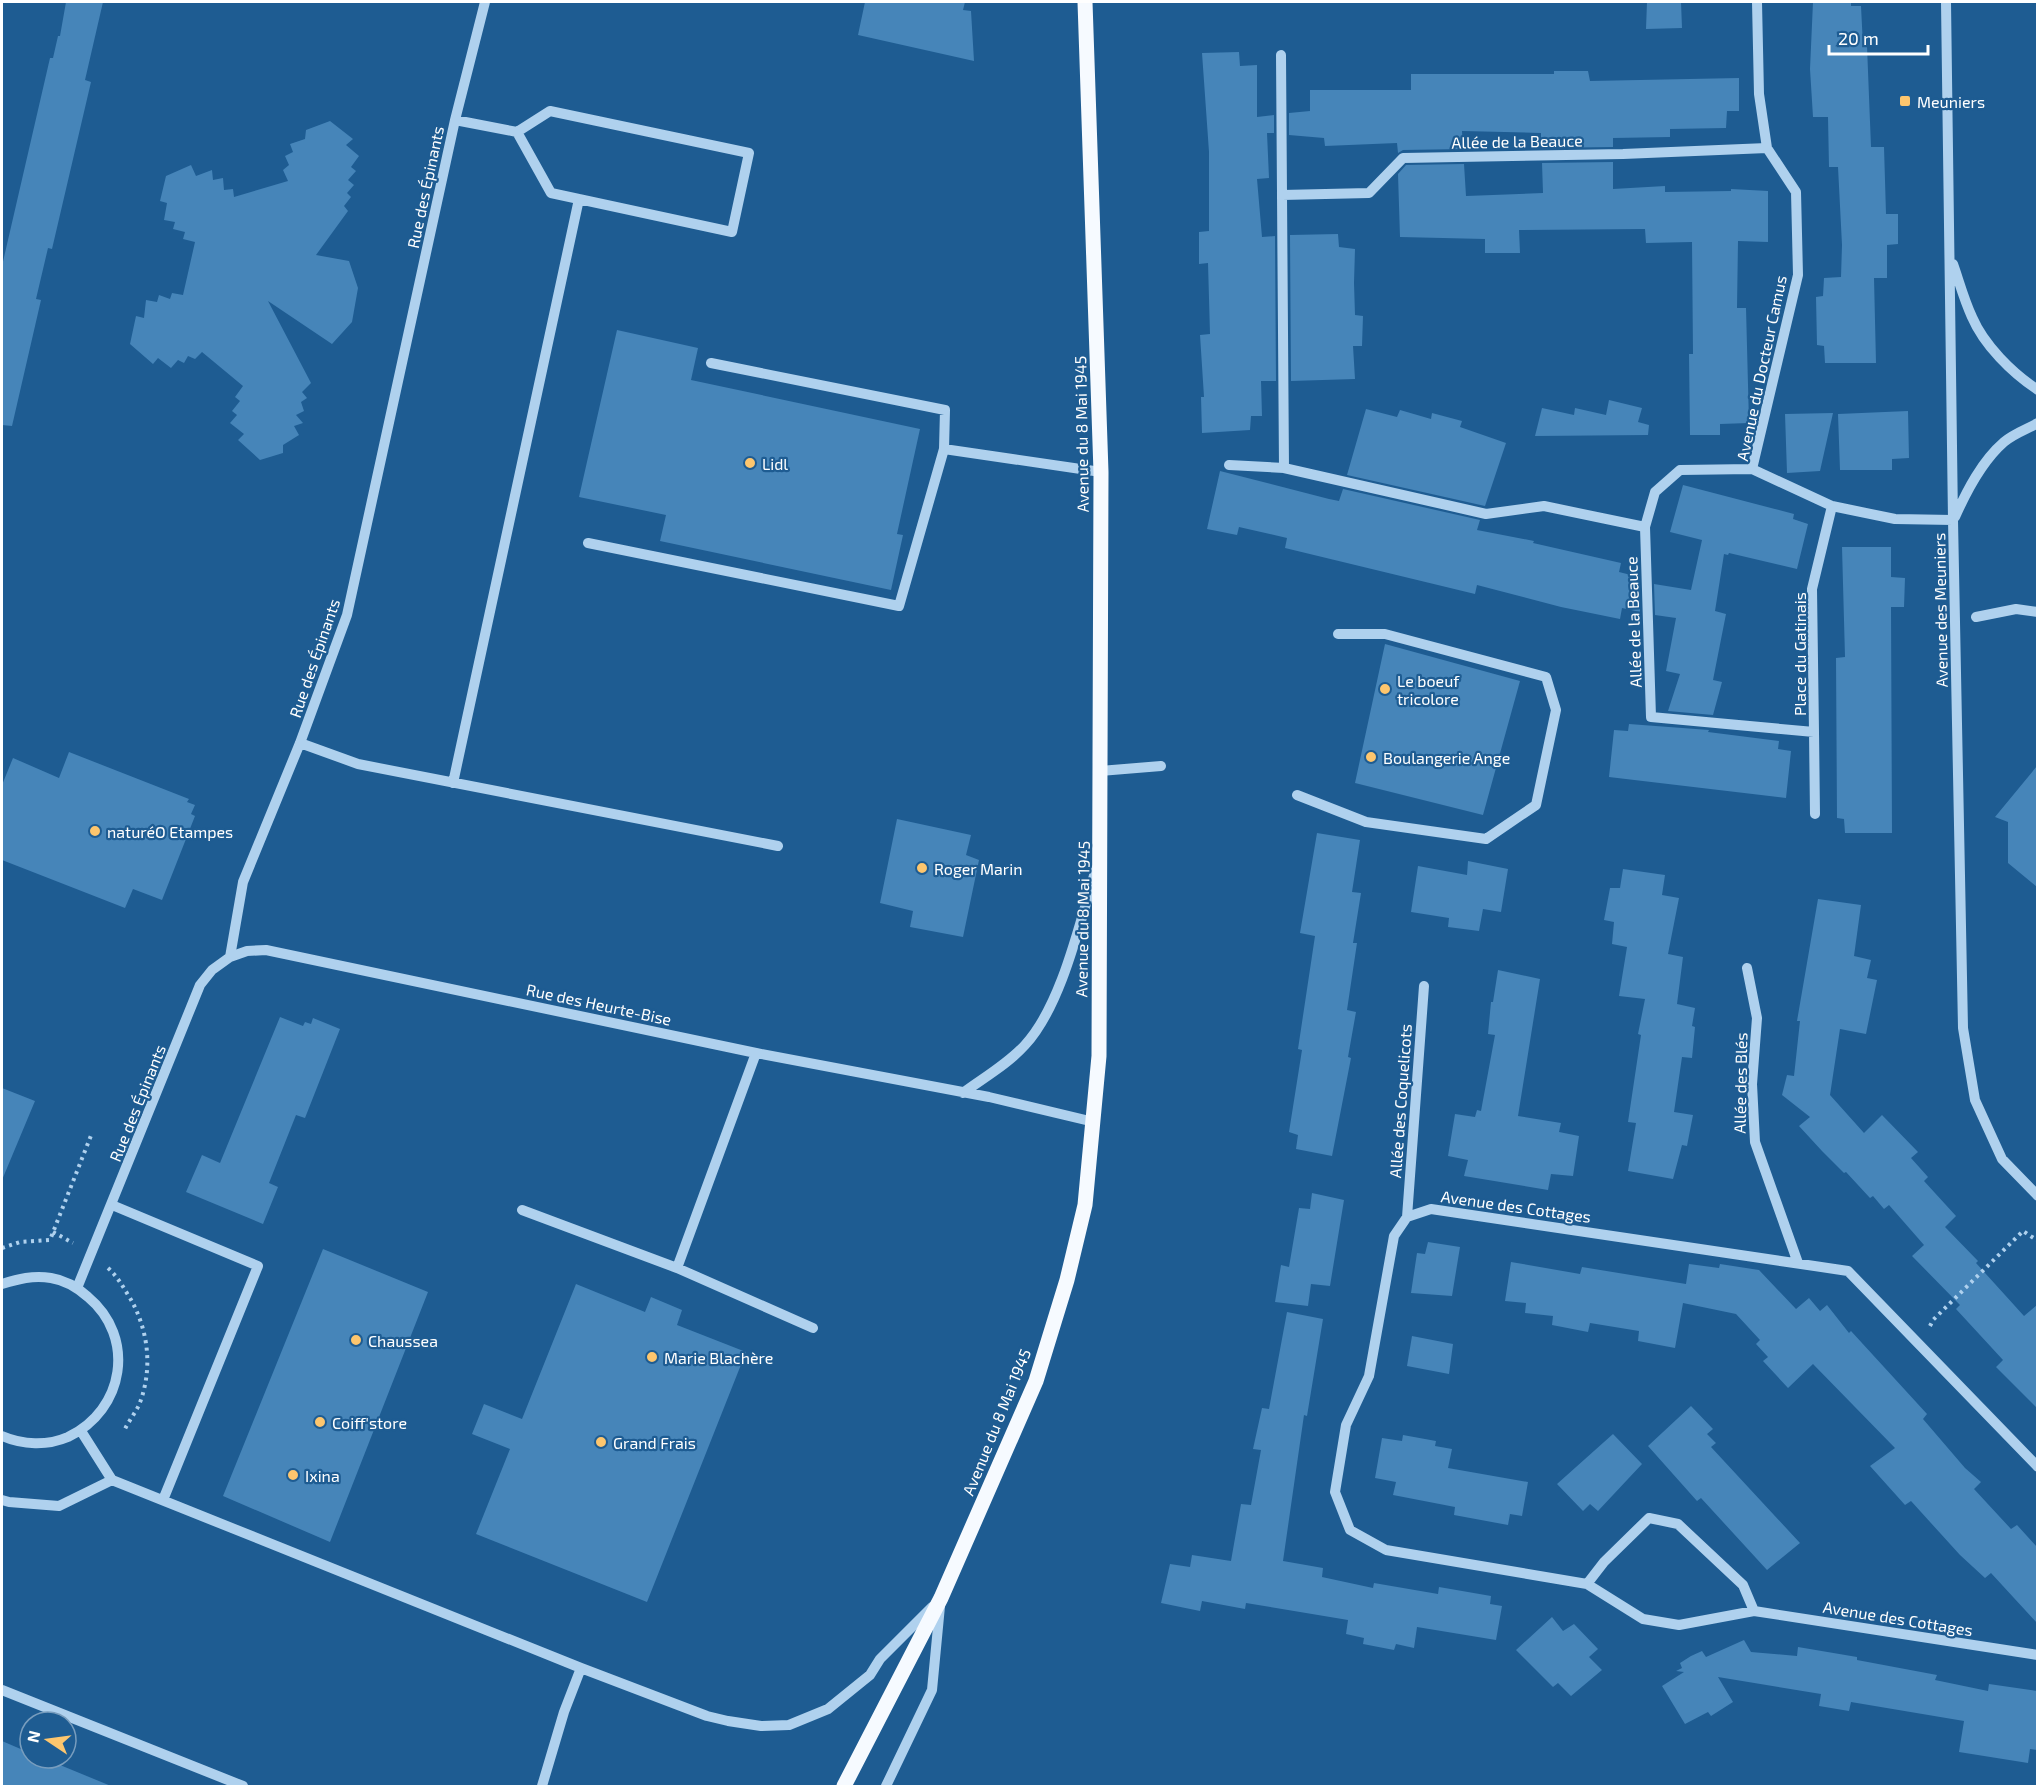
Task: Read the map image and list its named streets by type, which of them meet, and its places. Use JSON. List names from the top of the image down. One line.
{"streets":{"main road":["Avenue du 8 Mai 1945"],"street":["Allée de la Beauce","Rue des Épinants","Avenue du Docteur Camus","Avenue des Meuniers","Place du Gatinais","Rue des Heurte-Bise","Allée des Blés","Allée des Coquelicots","Avenue des Cottages"]},"crossings":[["Allée de la Beauce","Avenue du Docteur Camus"],["Allée de la Beauce","Place du Gatinais"],["Rue des Épinants","Rue des Heurte-Bise"],["Avenue du Docteur Camus","Avenue des Meuniers"],["Avenue du Docteur Camus","Place du Gatinais"],["Avenue du 8 Mai 1945","Rue des Heurte-Bise"],["Allée des Blés","Avenue des Cottages"],["Allée des Coquelicots","Avenue des Cottages"]],"places":{"transit":["Meuniers"],"other":["Lidl","Le boeuf tricolore","Boulangerie Ange","naturéO Etampes","Roger Marin","Chaussea","Marie Blachère","Coiff'store","Grand Frais","Ixina"]},"scale_bar":"20 m","north":"left"}
